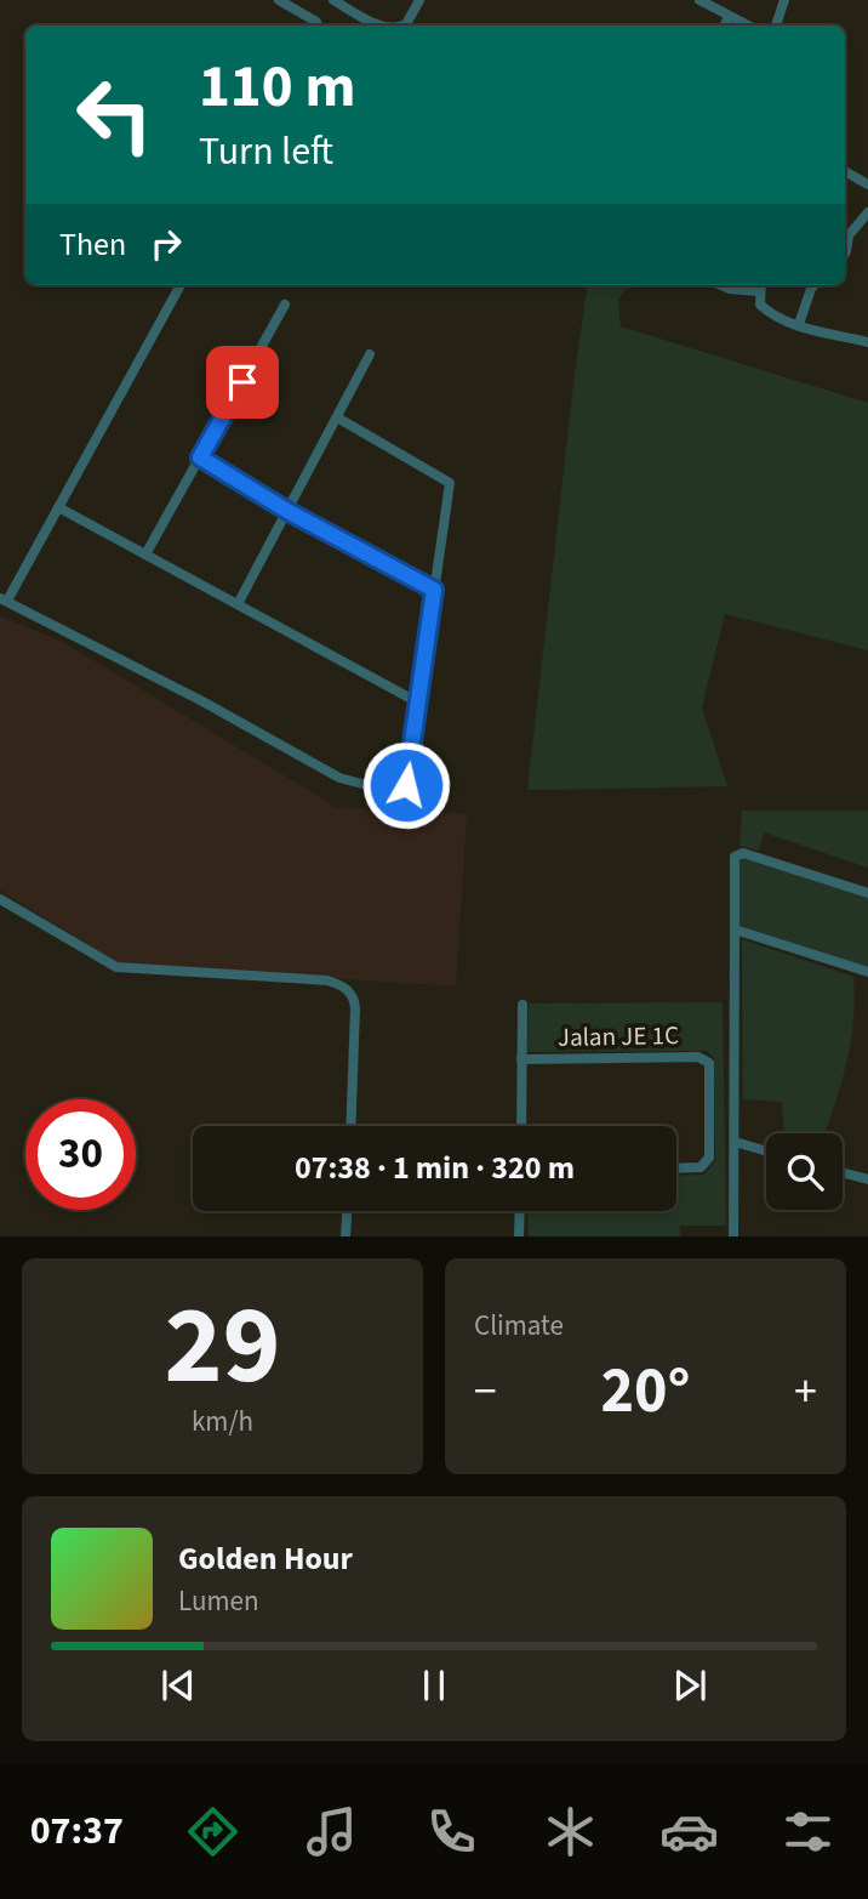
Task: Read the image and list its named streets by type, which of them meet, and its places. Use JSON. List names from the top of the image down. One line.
{"streets":{"street":["Jalan JE 1C"]},"page":{"turn":["110 m","Turn left"],"then":"Then","limit":"30","trip":"07:38 · 1 min · 320 m","tile":[["29","km/h"],"Climate"],"heat":["−","20°","+"],"song":["Golden Hour","Lumen"],"tabs":"07:37"}}
